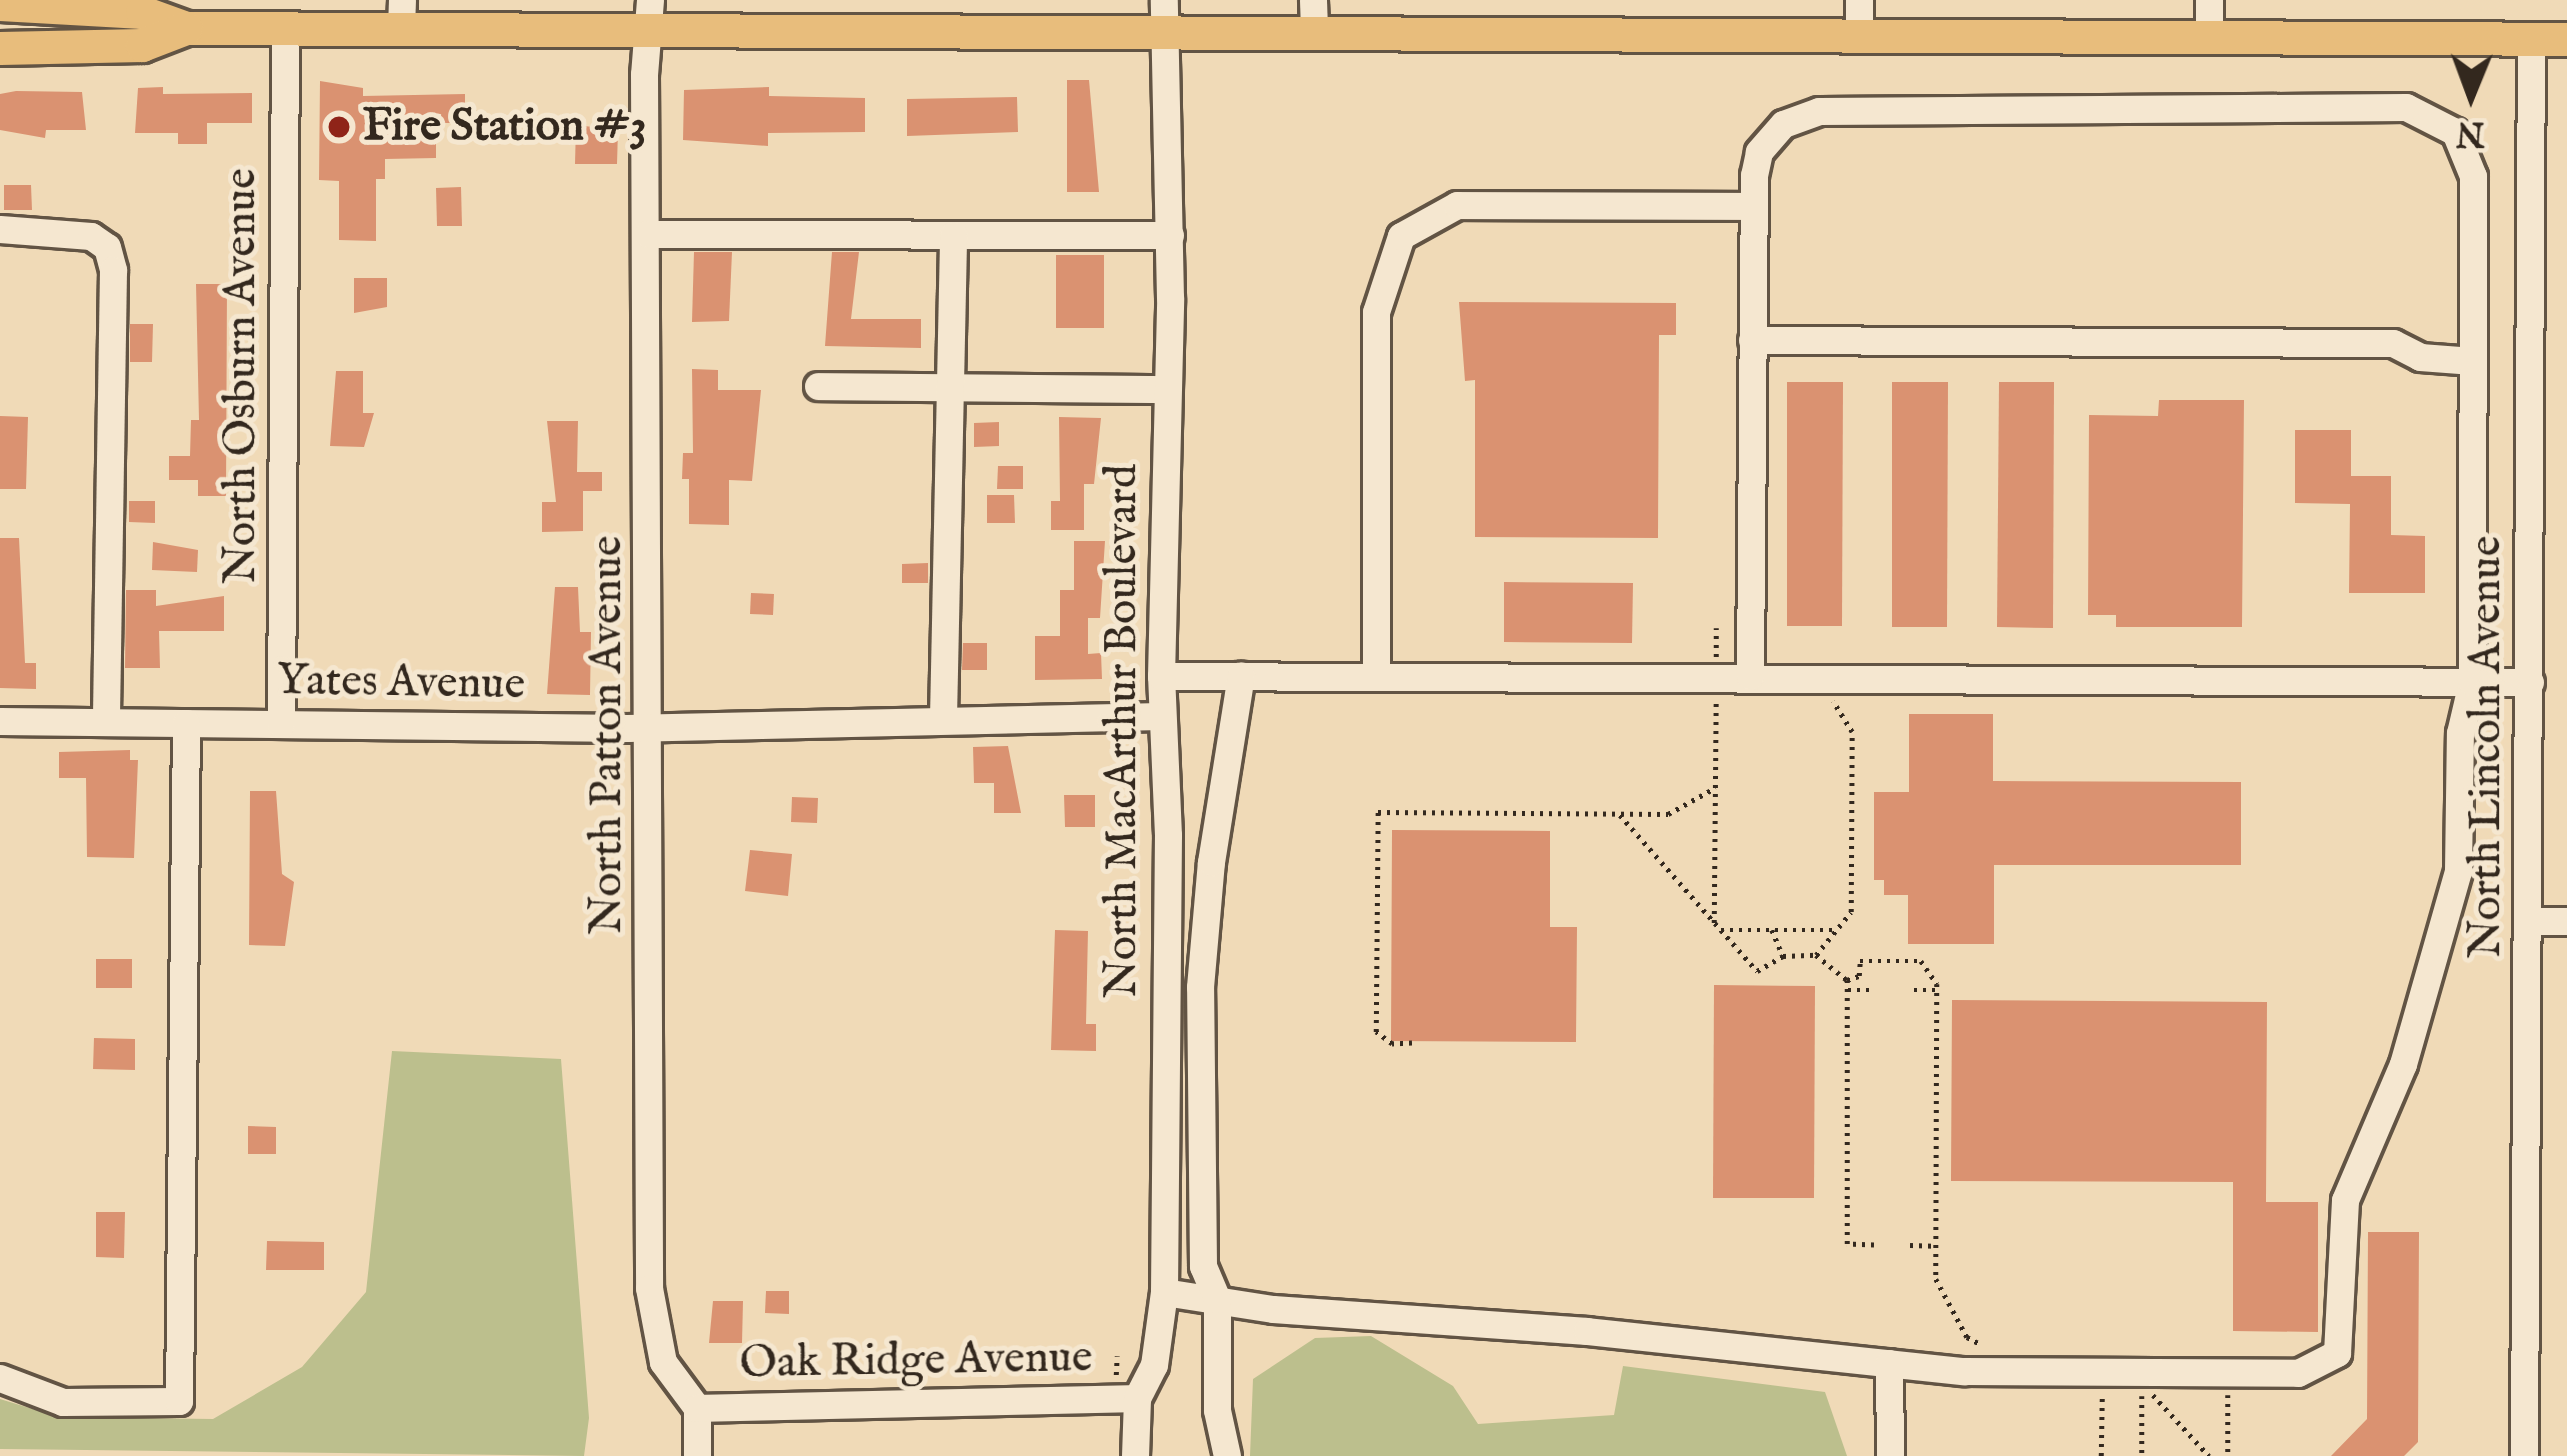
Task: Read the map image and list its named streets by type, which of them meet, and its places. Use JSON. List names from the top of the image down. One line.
{"streets":{"street":["North Osburn Avenue","Yates Avenue","North MacArthur Boulevard","North Patton Avenue","North Lincoln Avenue","Oak Ridge Avenue"]},"crossings":[["North Osburn Avenue","Yates Avenue"],["Yates Avenue","North MacArthur Boulevard"],["Yates Avenue","North Patton Avenue"],["North MacArthur Boulevard","Oak Ridge Avenue"],["North Patton Avenue","Oak Ridge Avenue"]],"places":["Fire Station #3"],"north":"bottom"}
